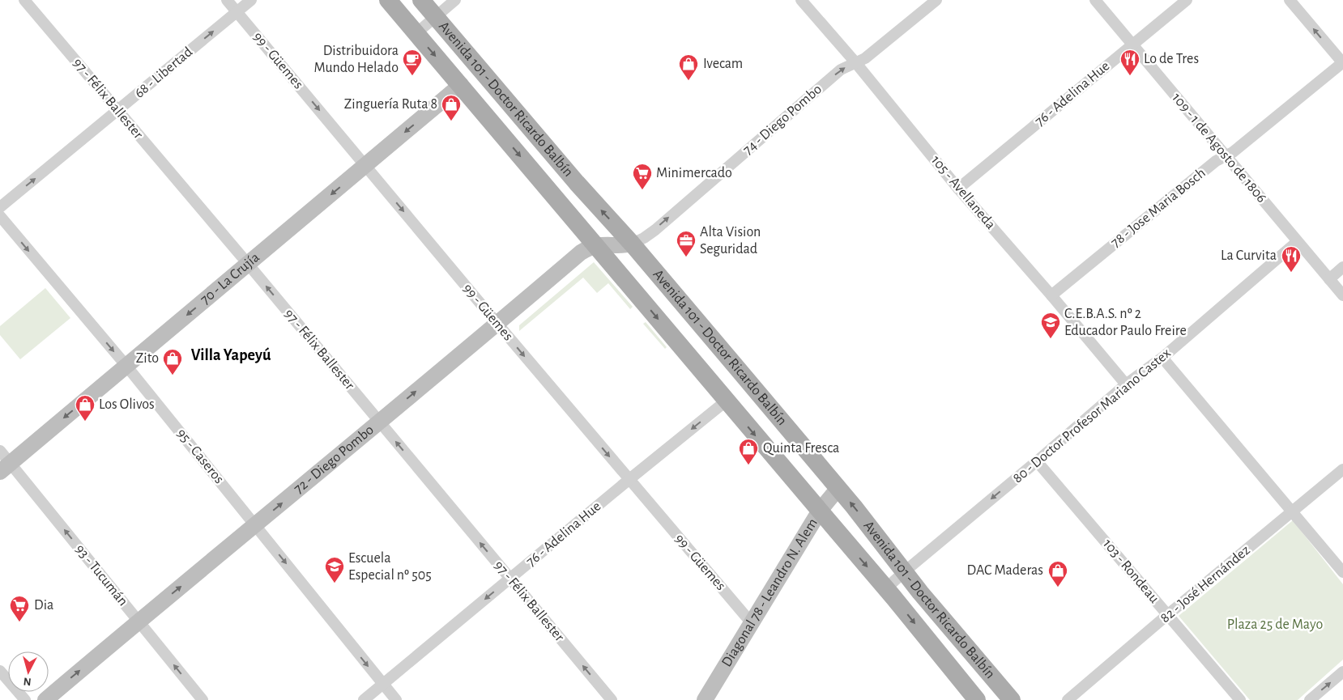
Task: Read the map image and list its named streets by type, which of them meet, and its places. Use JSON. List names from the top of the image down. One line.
{"streets":{"main road":["Avenida 101 - Doctor Ricardo Balbín"],"street":["99 - Güemes","68 - Libertad","76 - Adelina Hue","97 - Félix Ballester","74 - Diego Pombo","109 - 1 de Agosto de 1806","105 - Avellaneda","78 - Jose Maria Bosch","70 - La Crujía","80 - Doctor Profesor Mariano Castex","95 - Caseros","72 - Diego Pombo","103 - Rondeau","93 - Tucumán","82 - José Hernández","Diagonal 78 - Leandro N. Alem"]},"crossings":[["99 - Güemes","68 - Libertad"],["99 - Güemes","76 - Adelina Hue"],["99 - Güemes","70 - La Crujía"],["99 - Güemes","72 - Diego Pombo"],["99 - Güemes","Diagonal 78 - Leandro N. Alem"],["68 - Libertad","97 - Félix Ballester"],["76 - Adelina Hue","97 - Félix Ballester"],["76 - Adelina Hue","Avenida 101 - Doctor Ricardo Balbín"],["76 - Adelina Hue","109 - 1 de Agosto de 1806"],["76 - Adelina Hue","105 - Avellaneda"],["76 - Adelina Hue","95 - Caseros"],["97 - Félix Ballester","70 - La Crujía"],["97 - Félix Ballester","72 - Diego Pombo"],["Avenida 101 - Doctor Ricardo Balbín","74 - Diego Pombo"],["Avenida 101 - Doctor Ricardo Balbín","70 - La Crujía"],["Avenida 101 - Doctor Ricardo Balbín","80 - Doctor Profesor Mariano Castex"],["Avenida 101 - Doctor Ricardo Balbín","72 - Diego Pombo"],["Avenida 101 - Doctor Ricardo Balbín","Diagonal 78 - Leandro N. Alem"],["74 - Diego Pombo","105 - Avellaneda"],["74 - Diego Pombo","72 - Diego Pombo"],["109 - 1 de Agosto de 1806","78 - Jose Maria Bosch"],["109 - 1 de Agosto de 1806","80 - Doctor Profesor Mariano Castex"],["105 - Avellaneda","78 - Jose Maria Bosch"],["105 - Avellaneda","80 - Doctor Profesor Mariano Castex"],["70 - La Crujía","95 - Caseros"],["70 - La Crujía","93 - Tucumán"],["80 - Doctor Profesor Mariano Castex","103 - Rondeau"],["95 - Caseros","72 - Diego Pombo"],["72 - Diego Pombo","93 - Tucumán"],["103 - Rondeau","82 - José Hernández"]],"one_way":["99 - Güemes","68 - Libertad","76 - Adelina Hue","97 - Félix Ballester","74 - Diego Pombo","70 - La Crujía","95 - Caseros","72 - Diego Pombo","93 - Tucumán"],"districts":["Villa Yapeyú"],"parks":["Plaza 25 de Mayo"],"places":{"cafe":["Distribuidora Mundo Helado"],"restaurant":["Lo de Tres","La Curvita"],"shop":["Ivecam","Zinguería Ruta 8","Zito","Los Olivos","Quinta Fresca","DAC Maderas"],"supermarket":["Minimercado","Dia"],"office":["Alta Vision Seguridad"],"school or university":["C.E.B.A.S. nº 2 Educador Paulo Freire","Escuela Especial nº 505"]},"north":"bottom"}
